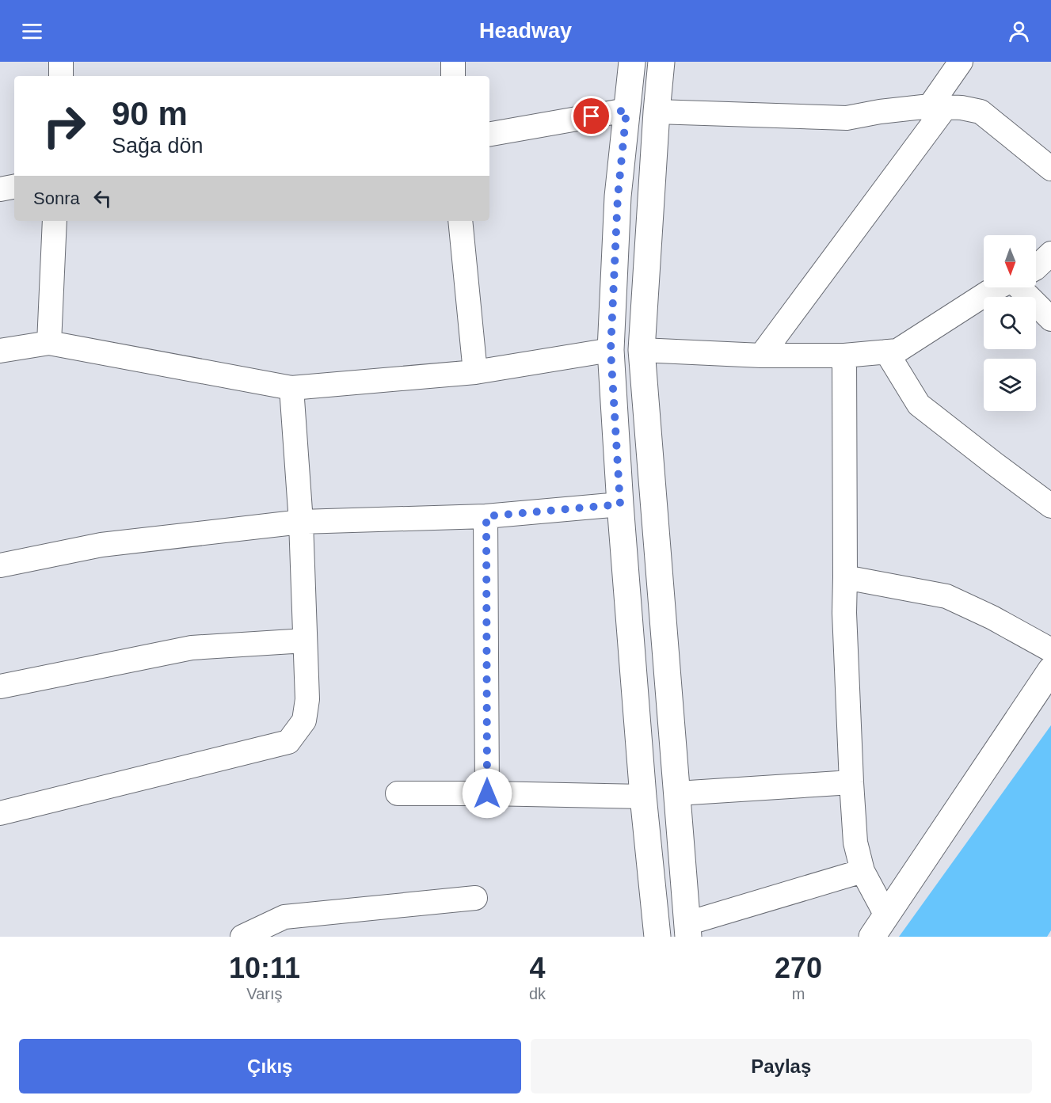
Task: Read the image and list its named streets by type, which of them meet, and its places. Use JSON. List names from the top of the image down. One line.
{"north":"bottom","page":{"header":"Headway","turn":["90 m","Sağa dön"],"then":"Sonra","eta":["10:11","Varış","4","dk","270","m"],"buttons":["Çıkış","Paylaş"]}}
